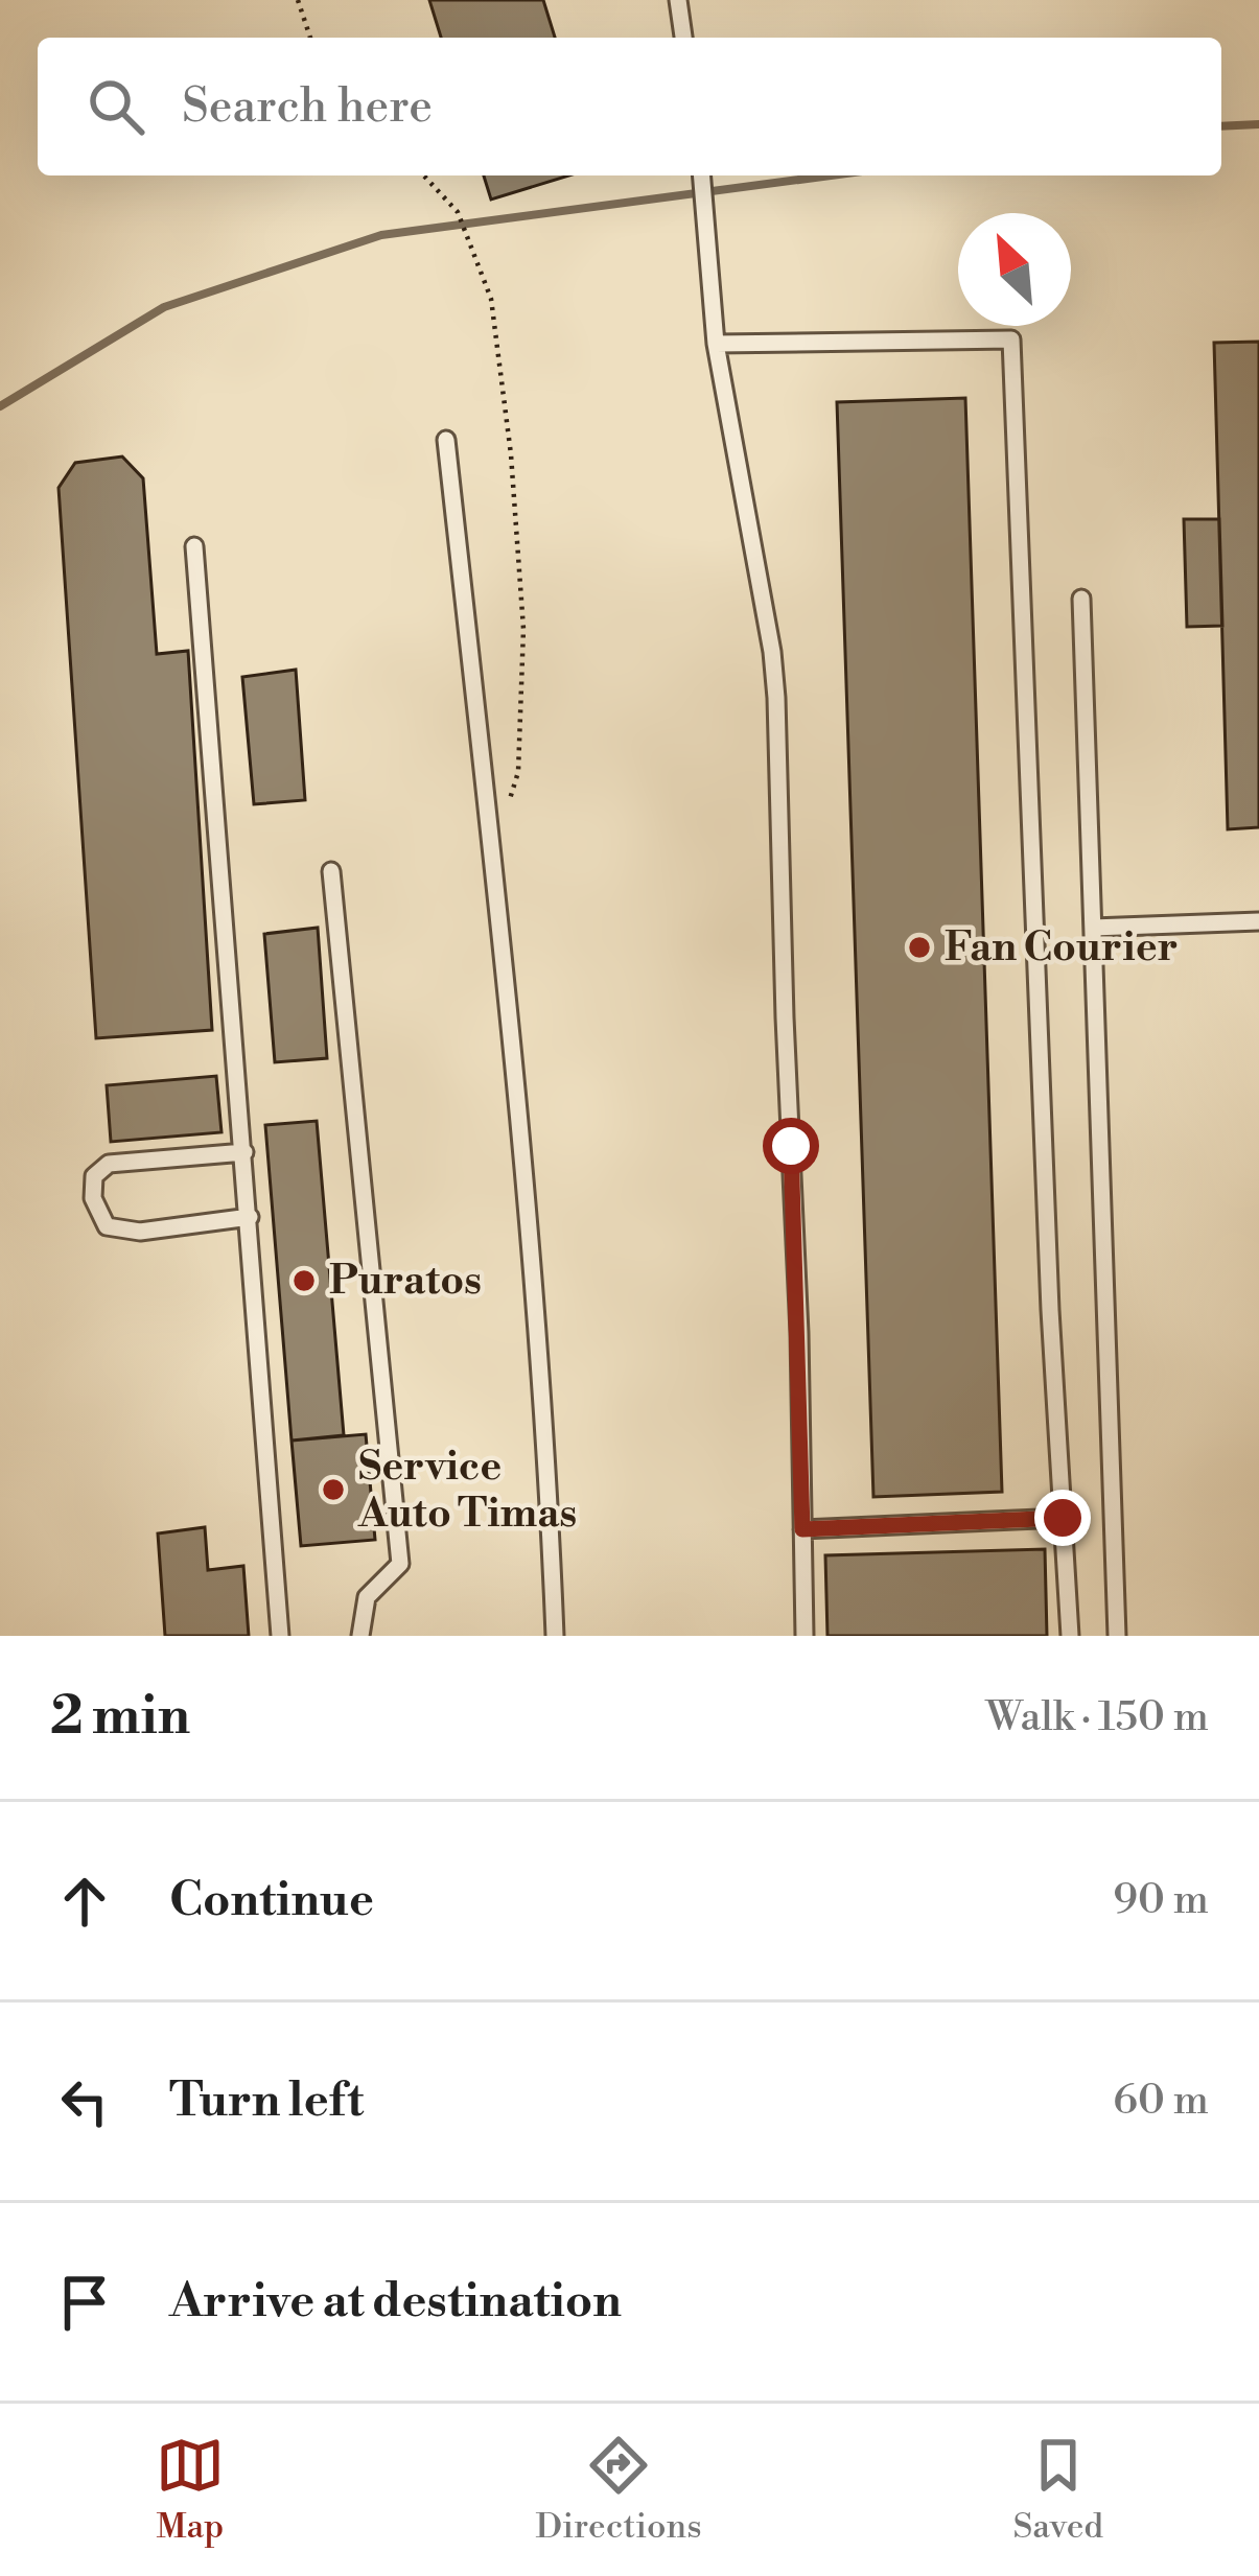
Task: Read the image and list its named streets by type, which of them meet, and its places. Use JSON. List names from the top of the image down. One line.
{"places":["Fan Courier","Puratos","Service Auto Timas"],"north":"top left","page":{"search":"Search here","heading":["2 min","Walk · 150 m"],"list":[["Continue","90 m"],["Turn left","60 m"],"Arrive at destination"],"nav":["Map","Directions","Saved"]}}
